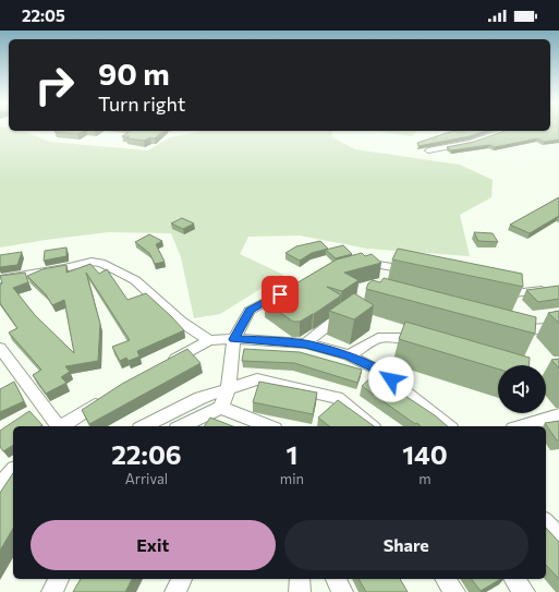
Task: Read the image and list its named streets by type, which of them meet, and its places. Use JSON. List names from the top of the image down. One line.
{"page":{"status":"22:05","turn":["90 m","Turn right"],"eta":["22:06","Arrival","1","min","140","m"],"buttons":["Exit","Share"]}}
